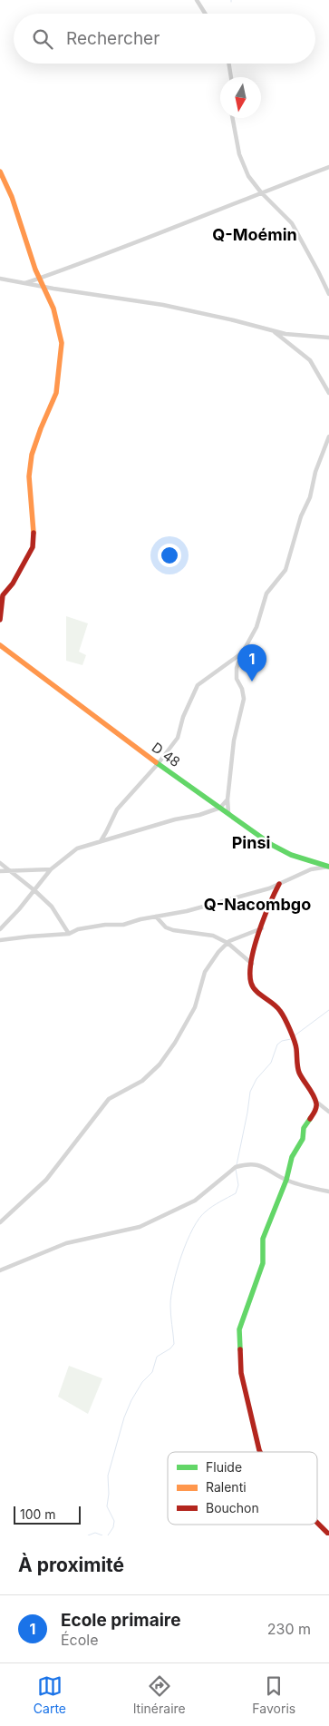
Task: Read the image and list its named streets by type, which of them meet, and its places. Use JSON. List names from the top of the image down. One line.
{"streets":{"street":["D 48"]},"districts":["Q-Moémin","Pinsi","Q-Nacombgo"],"legend":["Fluide","Ralenti","Bouchon"],"scale_bar":"100 m","north":"bottom","page":{"search":"Rechercher","pins":"1","scale":"100 m","heading":"À proximité","list":[{"mark":"1","name":"Ecole primaire","note":"École","value":"230 m"}],"nav":["Carte","Itinéraire","Favoris"]}}
